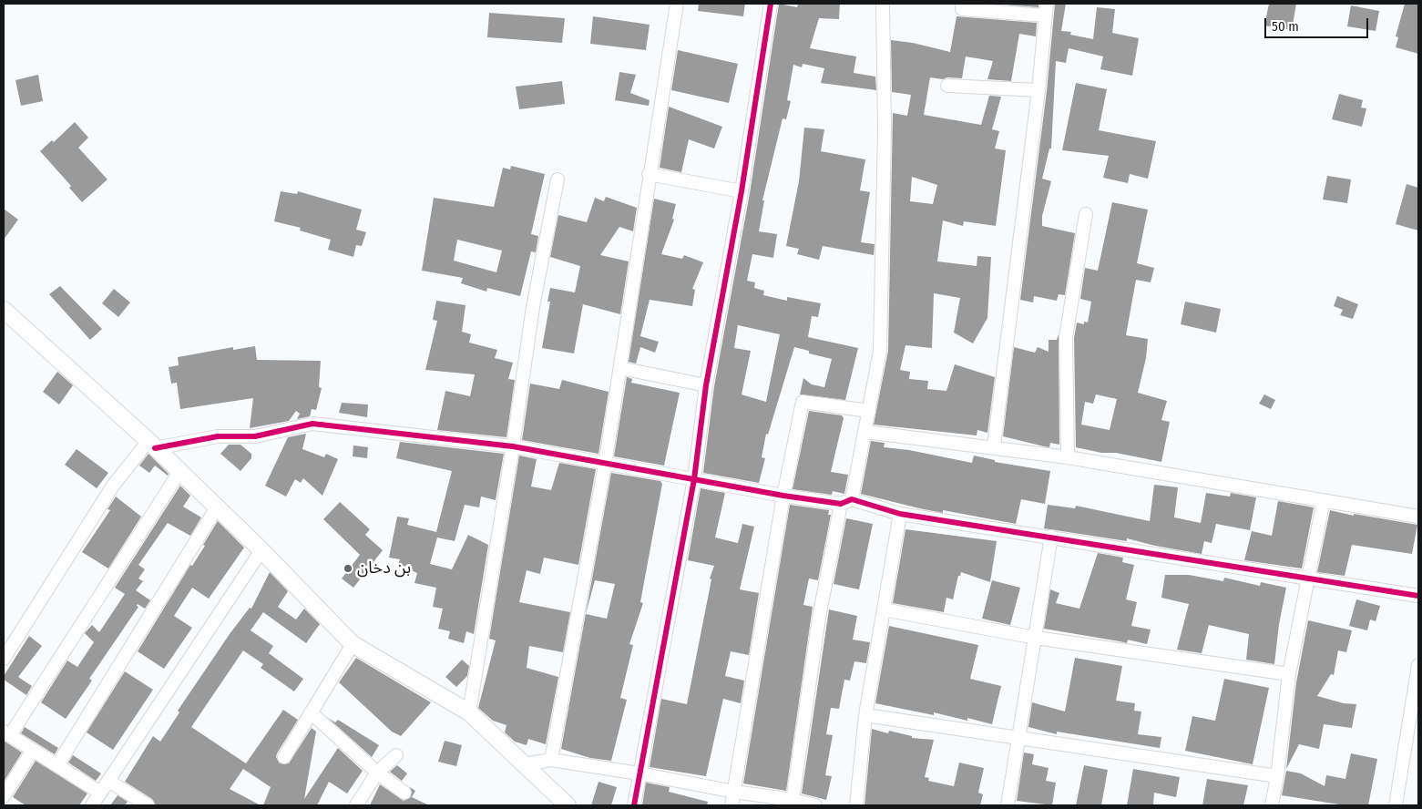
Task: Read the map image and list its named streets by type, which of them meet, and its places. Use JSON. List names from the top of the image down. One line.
{"places":["بن دخان"],"scale_bar":"50 m"}
